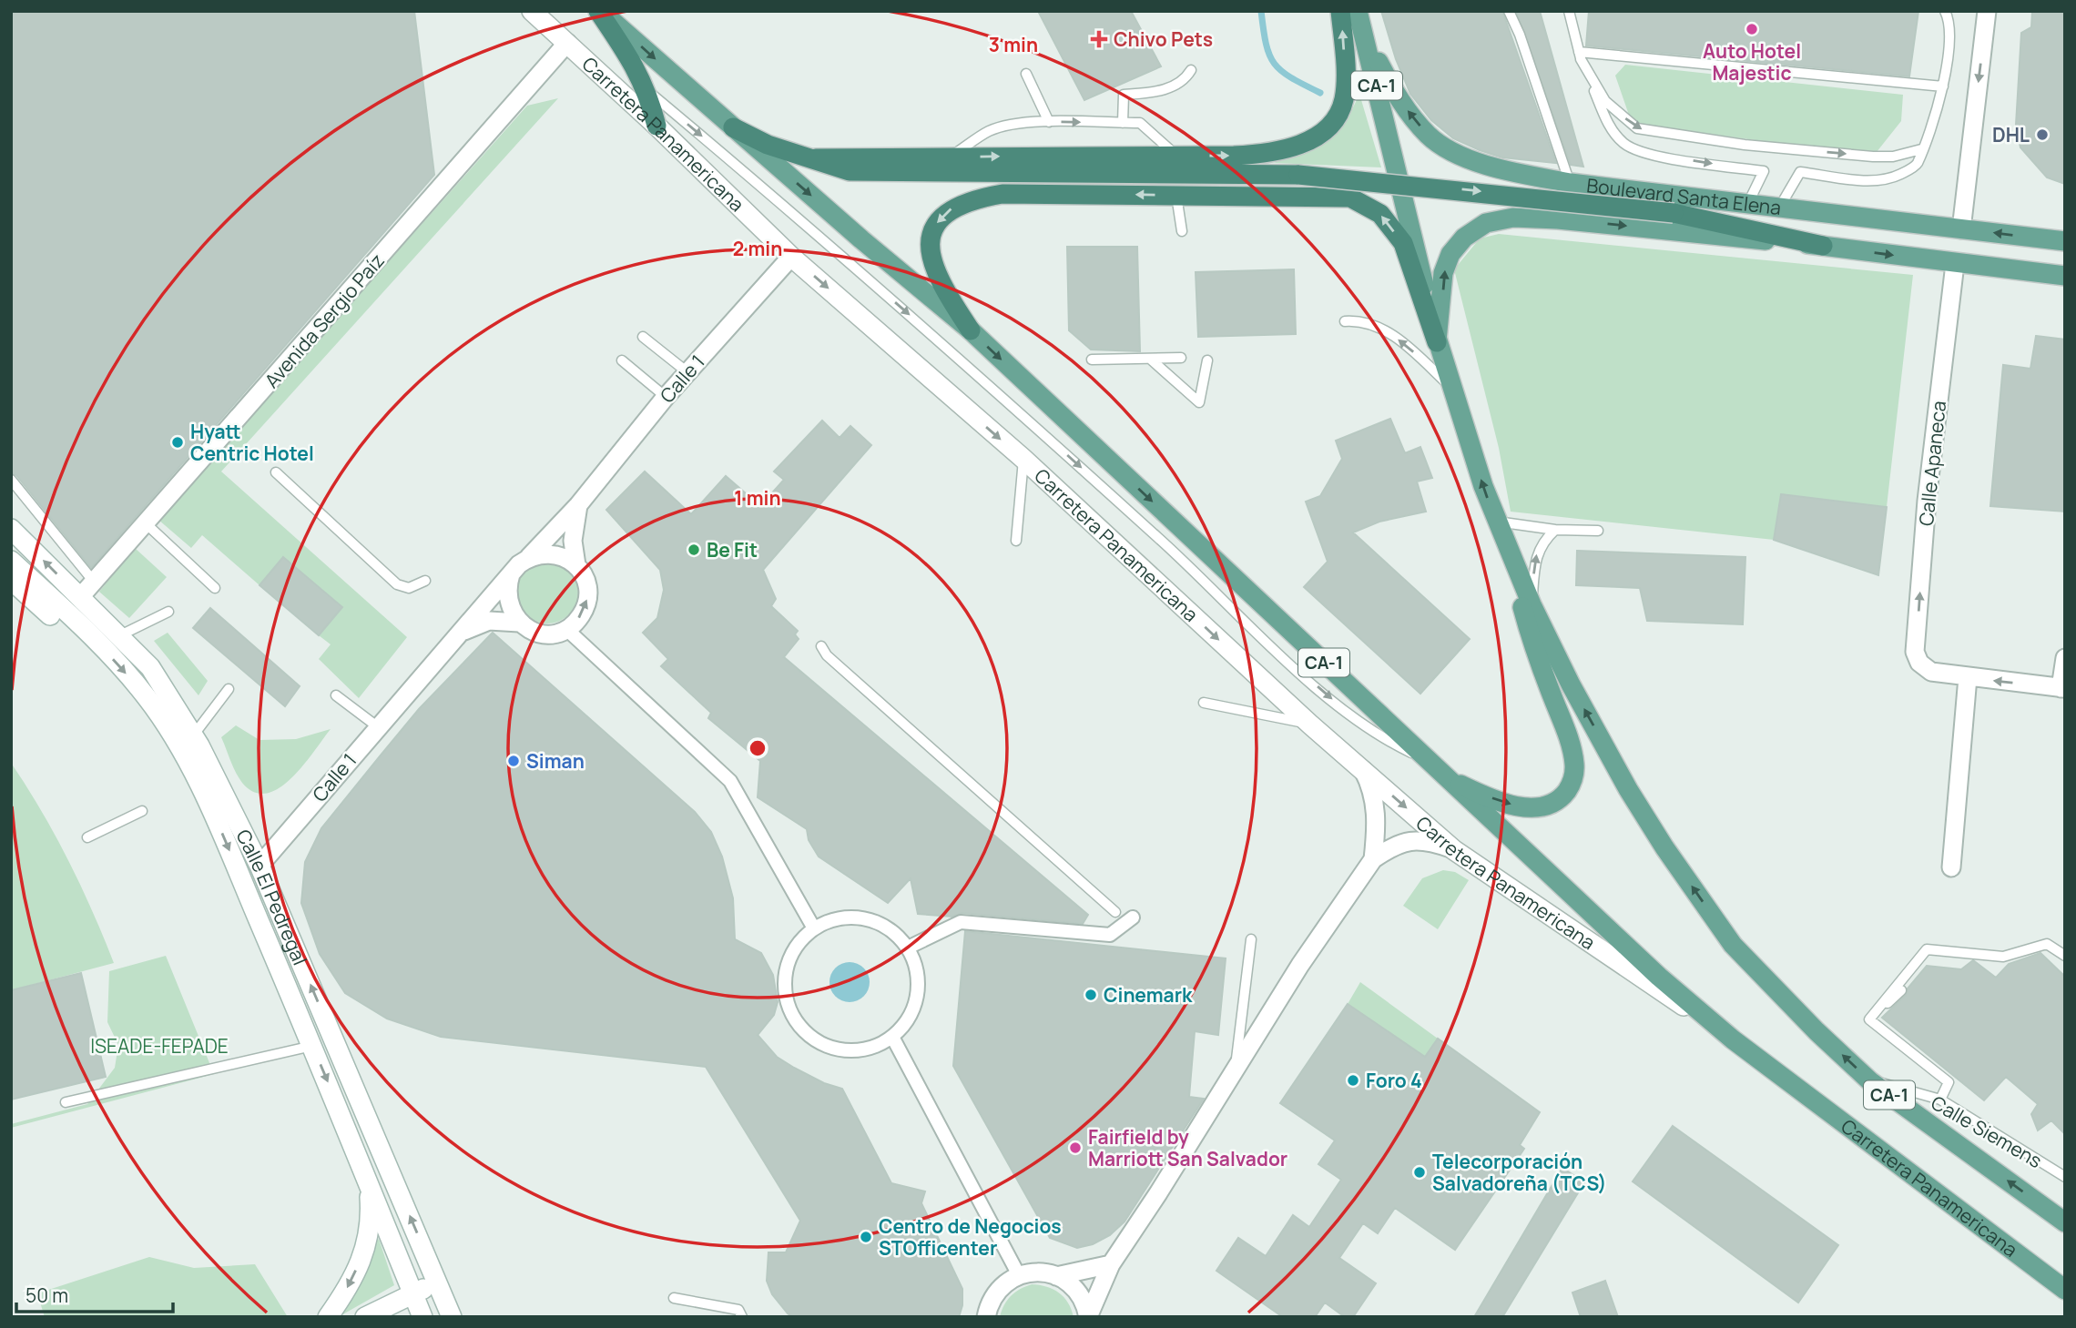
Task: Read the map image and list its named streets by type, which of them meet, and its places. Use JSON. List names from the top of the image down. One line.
{"streets":{"main road":["CA-1","Carretera Panamericana","Boulevard Santa Elena","Calle El Pedregal"],"street":["Avenida Sergio Paíz","Calle 1","Calle Apaneca"],"lane":["Calle Siemens"]},"crossings":[["CA-1","Boulevard Santa Elena"],["CA-1","Calle Siemens"],["Carretera Panamericana","Avenida Sergio Paíz"],["Carretera Panamericana","Calle 1"],["Boulevard Santa Elena","Calle Apaneca"],["Avenida Sergio Paíz","Calle El Pedregal"],["Calle 1","Calle El Pedregal"]],"one_way":["Carretera Panamericana","Calle Apaneca"],"parks":["ISEADE-FEPADE"],"places":{"other":["Auto Hotel Majestic","DHL","Hyatt Centric Hotel","Be Fit","Siman","Cinemark","Foro 4","Fairfield by Marriott San Salvador","Telecorporación Salvadoreña (TCS)","Centro de Negocios STOfficenter"],"health":["Chivo Pets"]},"scale_bar":"50 m","rings":["3 min","2 min","1 min"]}
